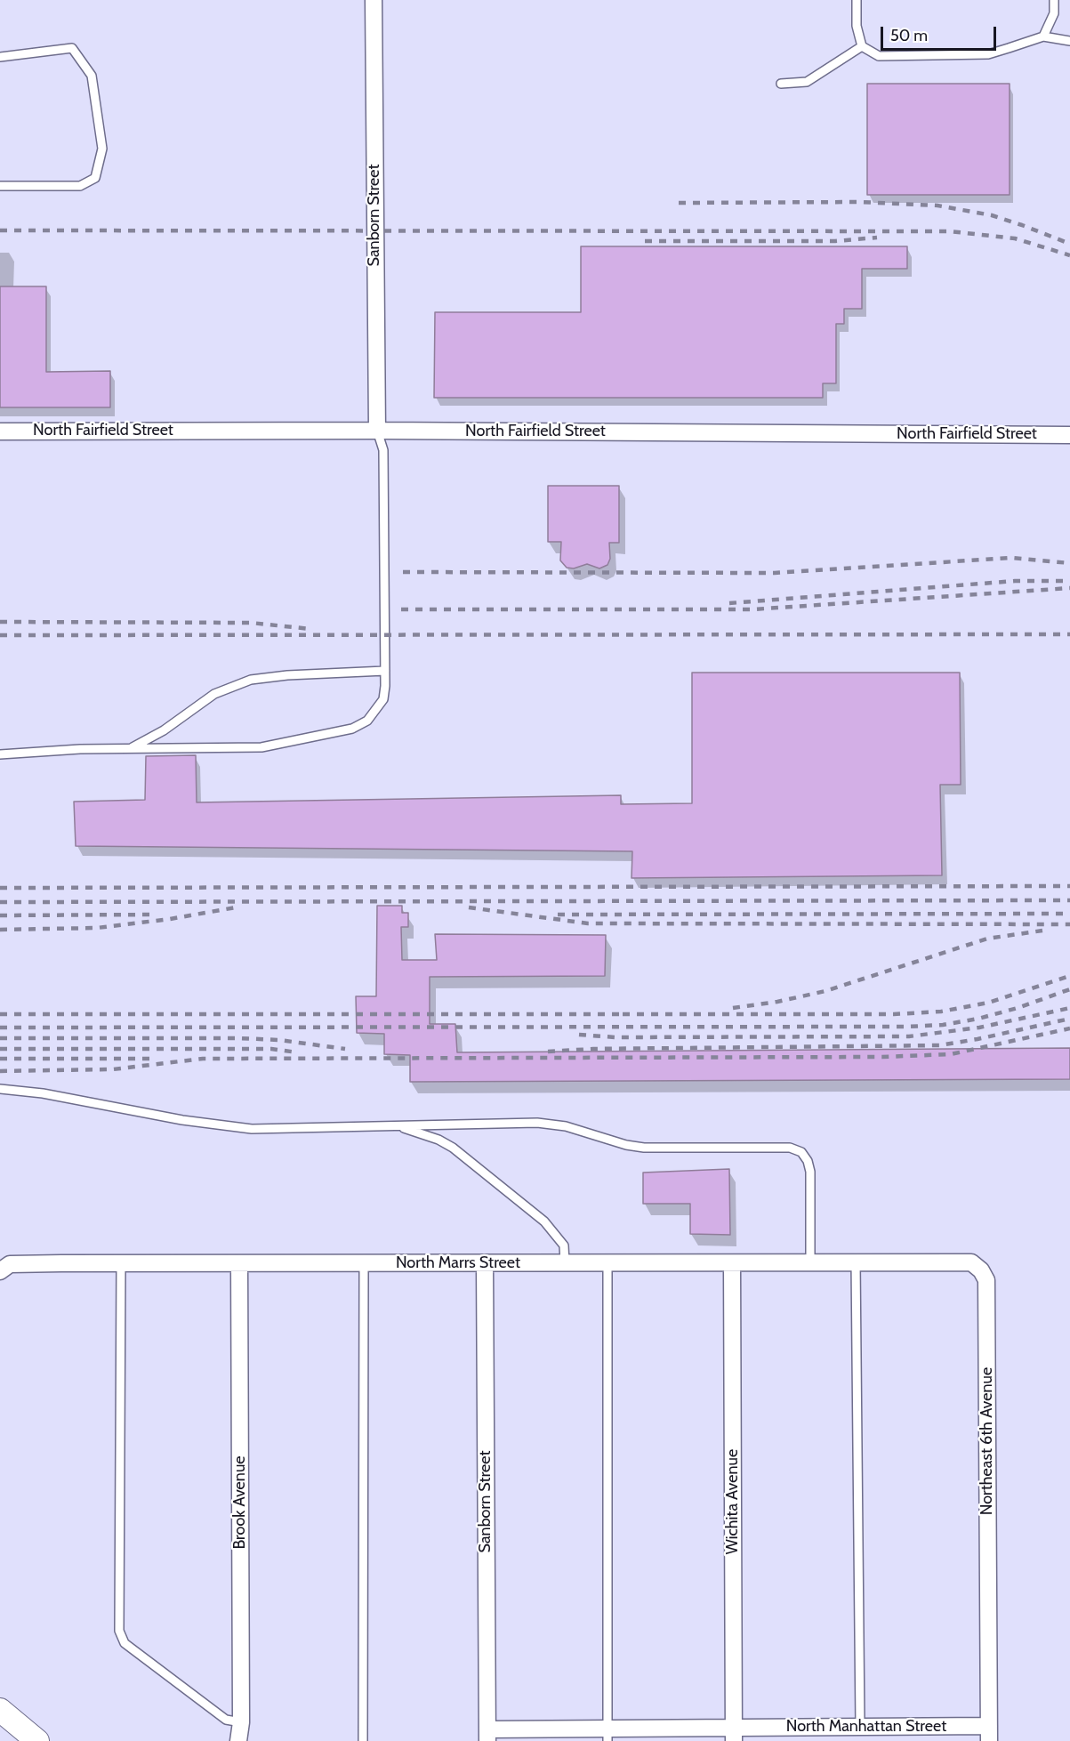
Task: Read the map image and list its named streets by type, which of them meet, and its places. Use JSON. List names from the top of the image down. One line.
{"streets":{"street":["Sanborn Street","North Fairfield Street","North Marrs Street","Northeast 6th Avenue","Wichita Avenue","Brook Avenue","North Manhattan Street"]},"crossings":[["Sanborn Street","North Fairfield Street"],["Sanborn Street","North Marrs Street"],["Sanborn Street","North Manhattan Street"],["North Marrs Street","Northeast 6th Avenue"],["North Marrs Street","Wichita Avenue"],["North Marrs Street","Brook Avenue"],["Northeast 6th Avenue","North Manhattan Street"],["Wichita Avenue","North Manhattan Street"]],"scale_bar":"50 m"}
